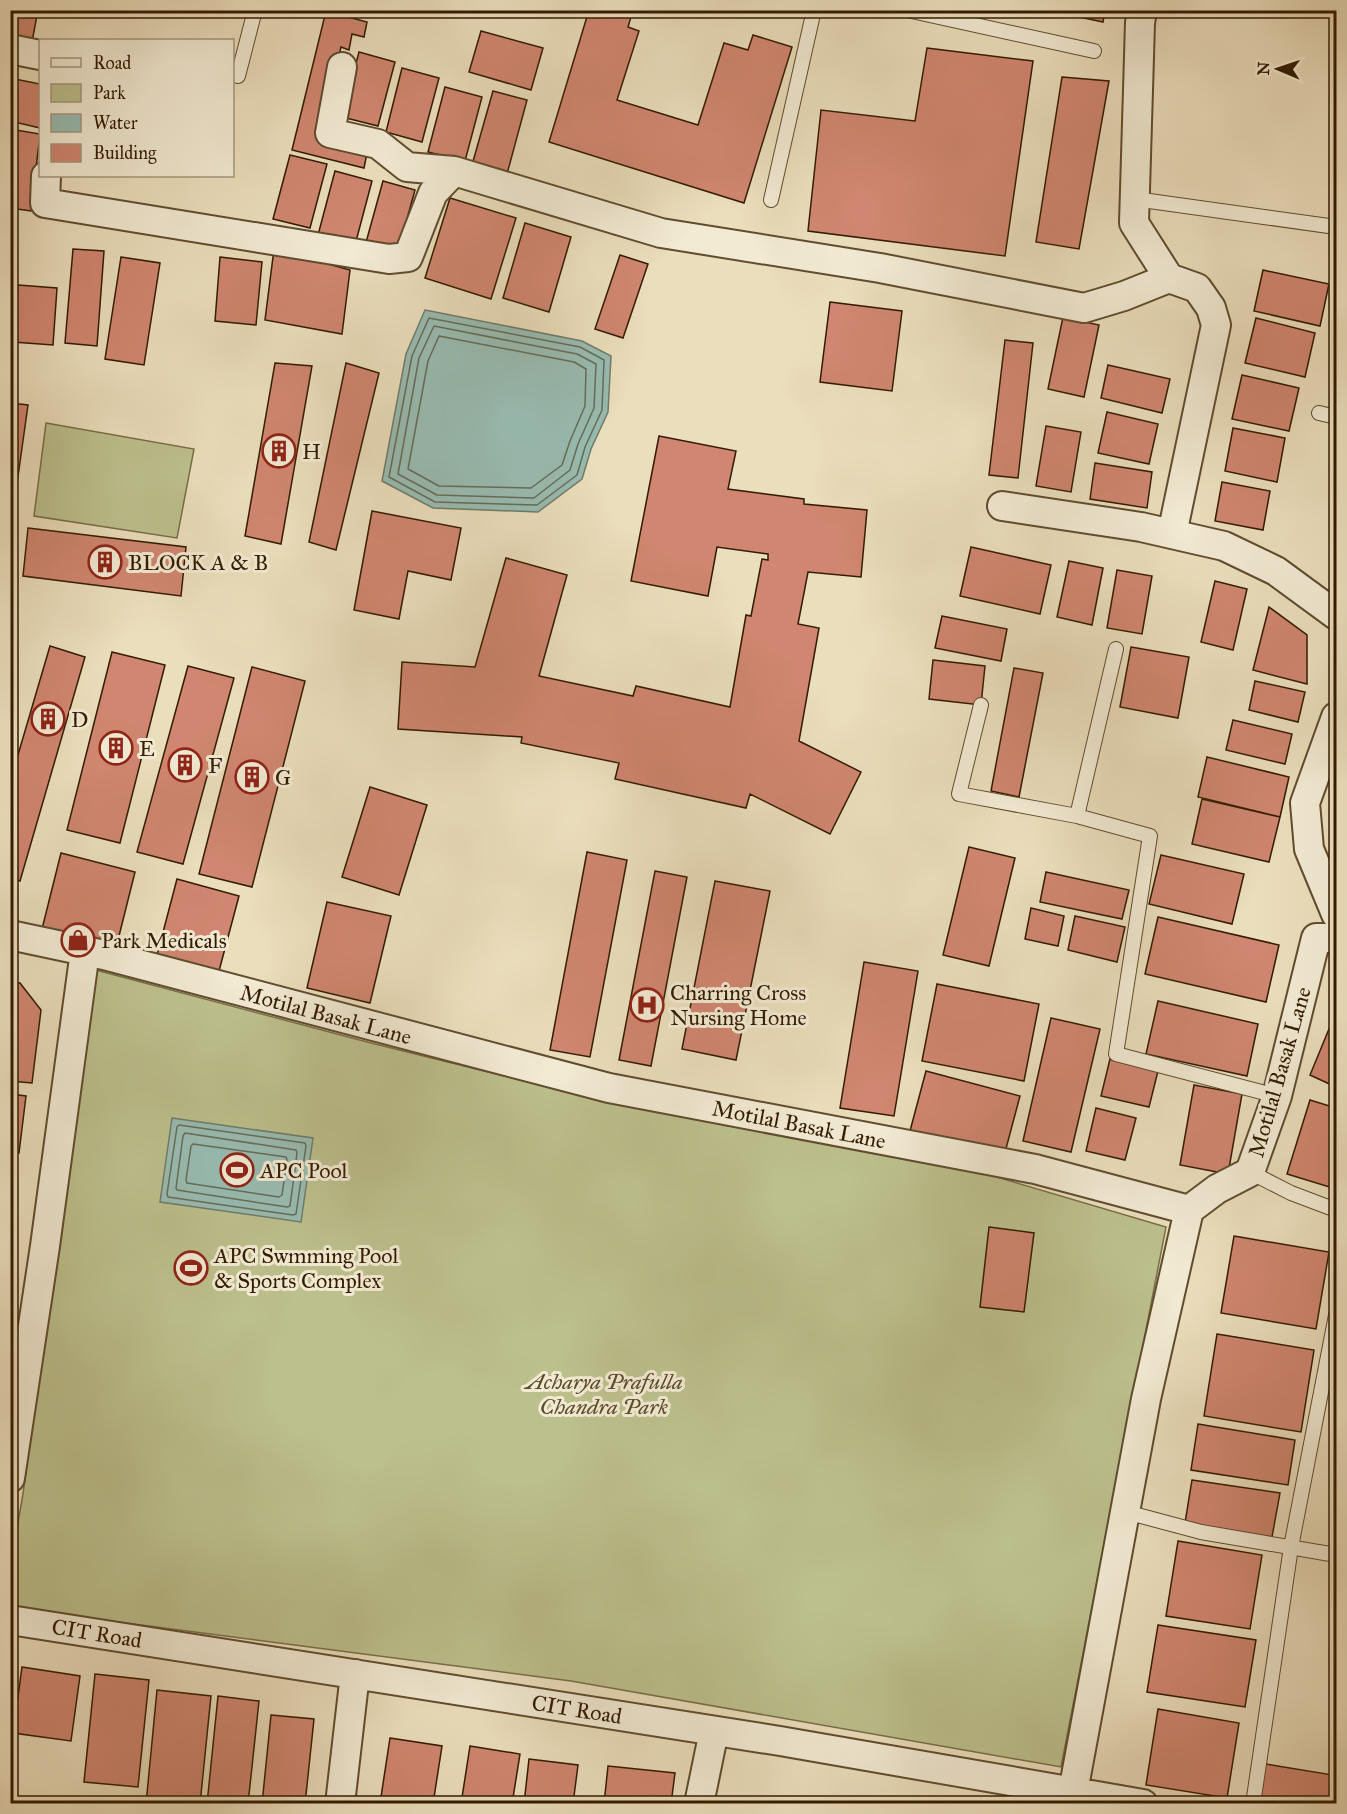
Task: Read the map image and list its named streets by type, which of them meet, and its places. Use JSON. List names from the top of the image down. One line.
{"streets":{"street":["Motilal Basak Lane","CIT Road"]},"parks":["Acharya Prafulla Chandra Park"],"places":{"building":["H","BLOCK A & B","D","E","F","G"],"shop":["Park Medicals"],"hospital":["Charring Cross Nursing Home"],"sports":["APC Pool","APC Swmming Pool & Sports Complex"]},"legend":["Road","Park","Water","Building"],"north":"left"}
